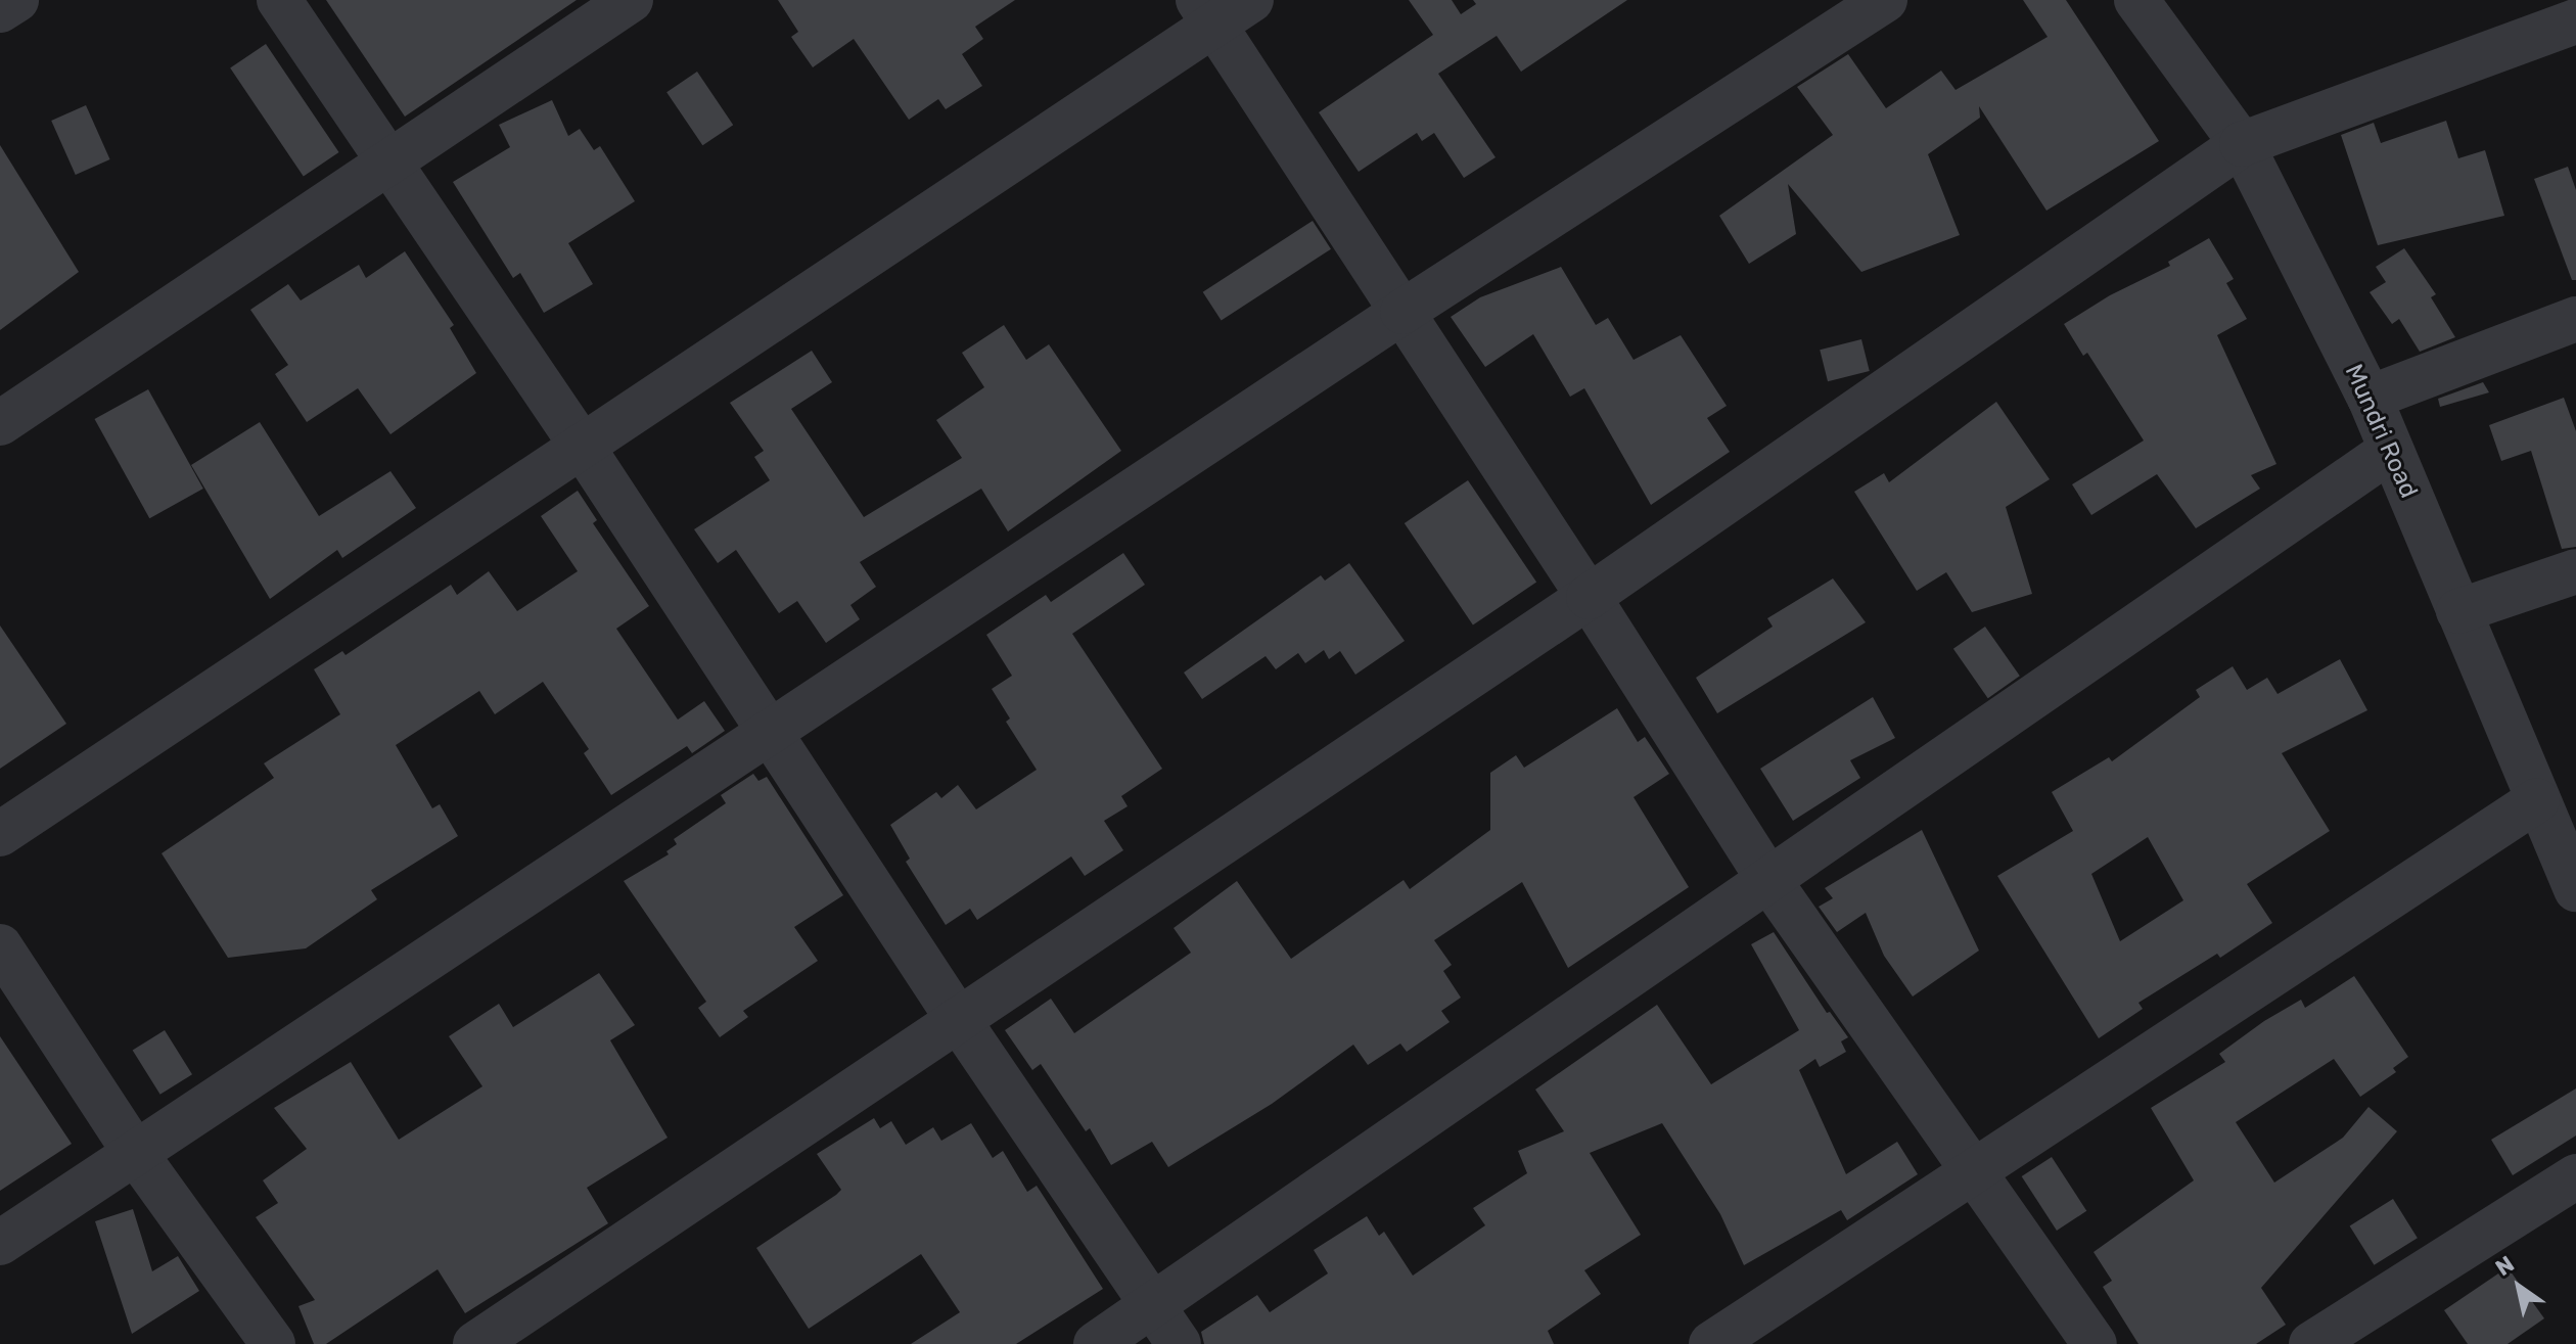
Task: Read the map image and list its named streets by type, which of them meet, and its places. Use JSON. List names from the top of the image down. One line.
{"streets":{"street":["Mundri Road"]},"north":"top left"}
